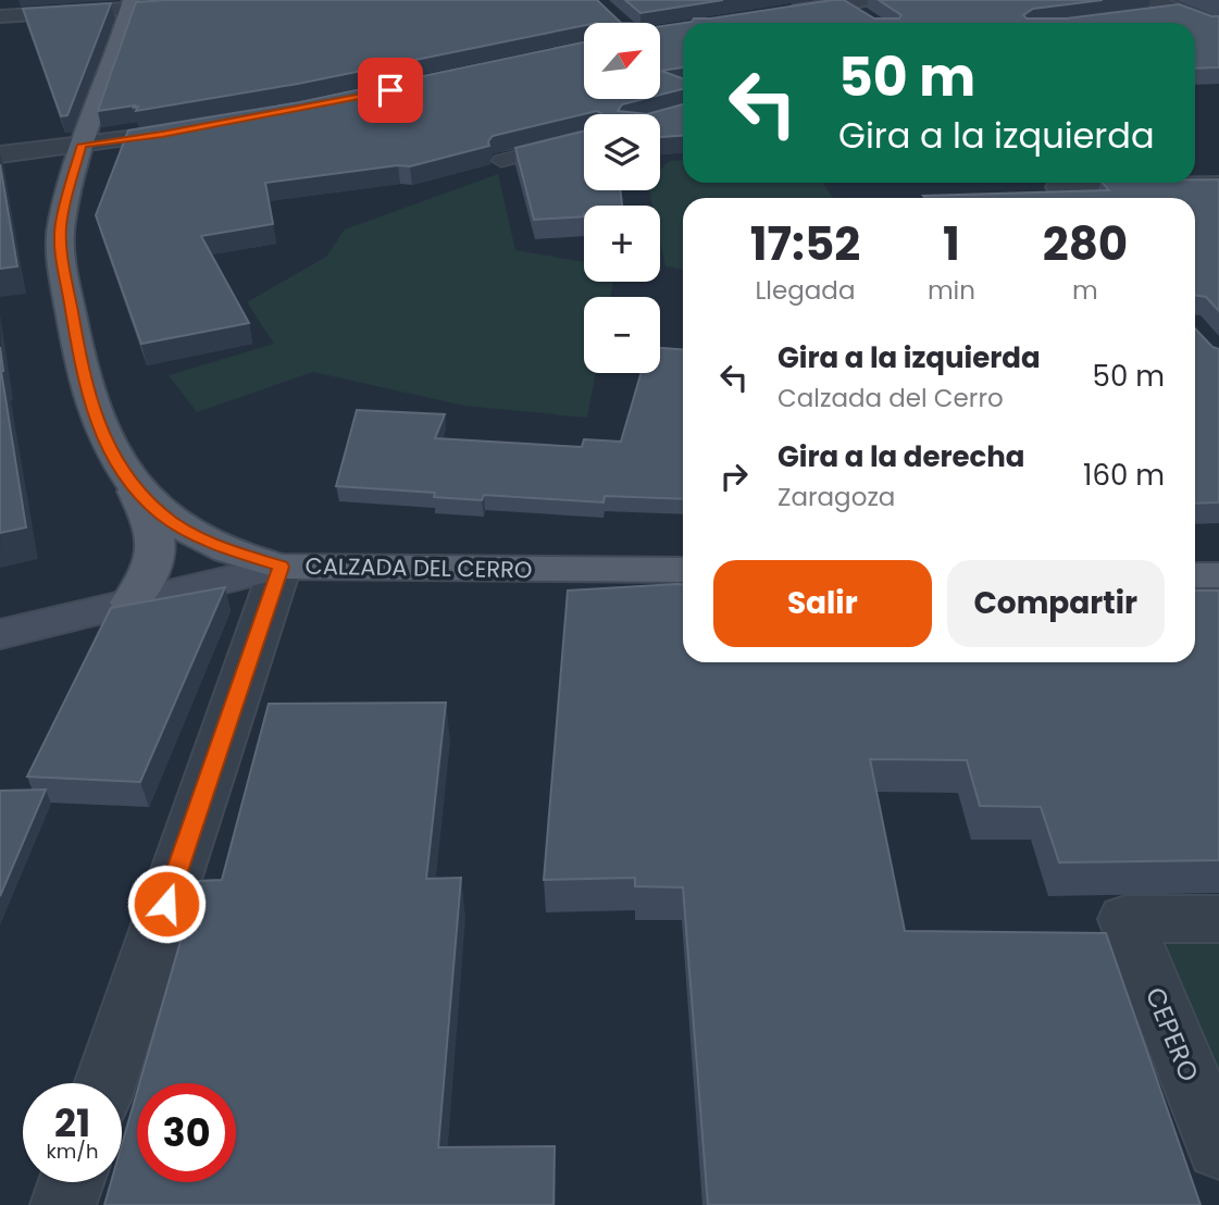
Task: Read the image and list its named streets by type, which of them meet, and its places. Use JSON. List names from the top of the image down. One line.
{"streets":{"main road":["CALZADA DEL CERRO"],"street":["CEPERO"]},"north":"top right","page":{"map_buttons":["+","−"],"turn":["50 m","Gira a la izquierda"],"eta":["17:52","Llegada","1","min","280","m"],"list":[{"name":"Gira a la izquierda","note":"Calzada del Cerro","value":"50 m"},{"name":"Gira a la derecha","note":"Zaragoza","value":"160 m"}],"buttons":["Salir","Compartir"],"speed":"21 km/h","limit":"30"}}
